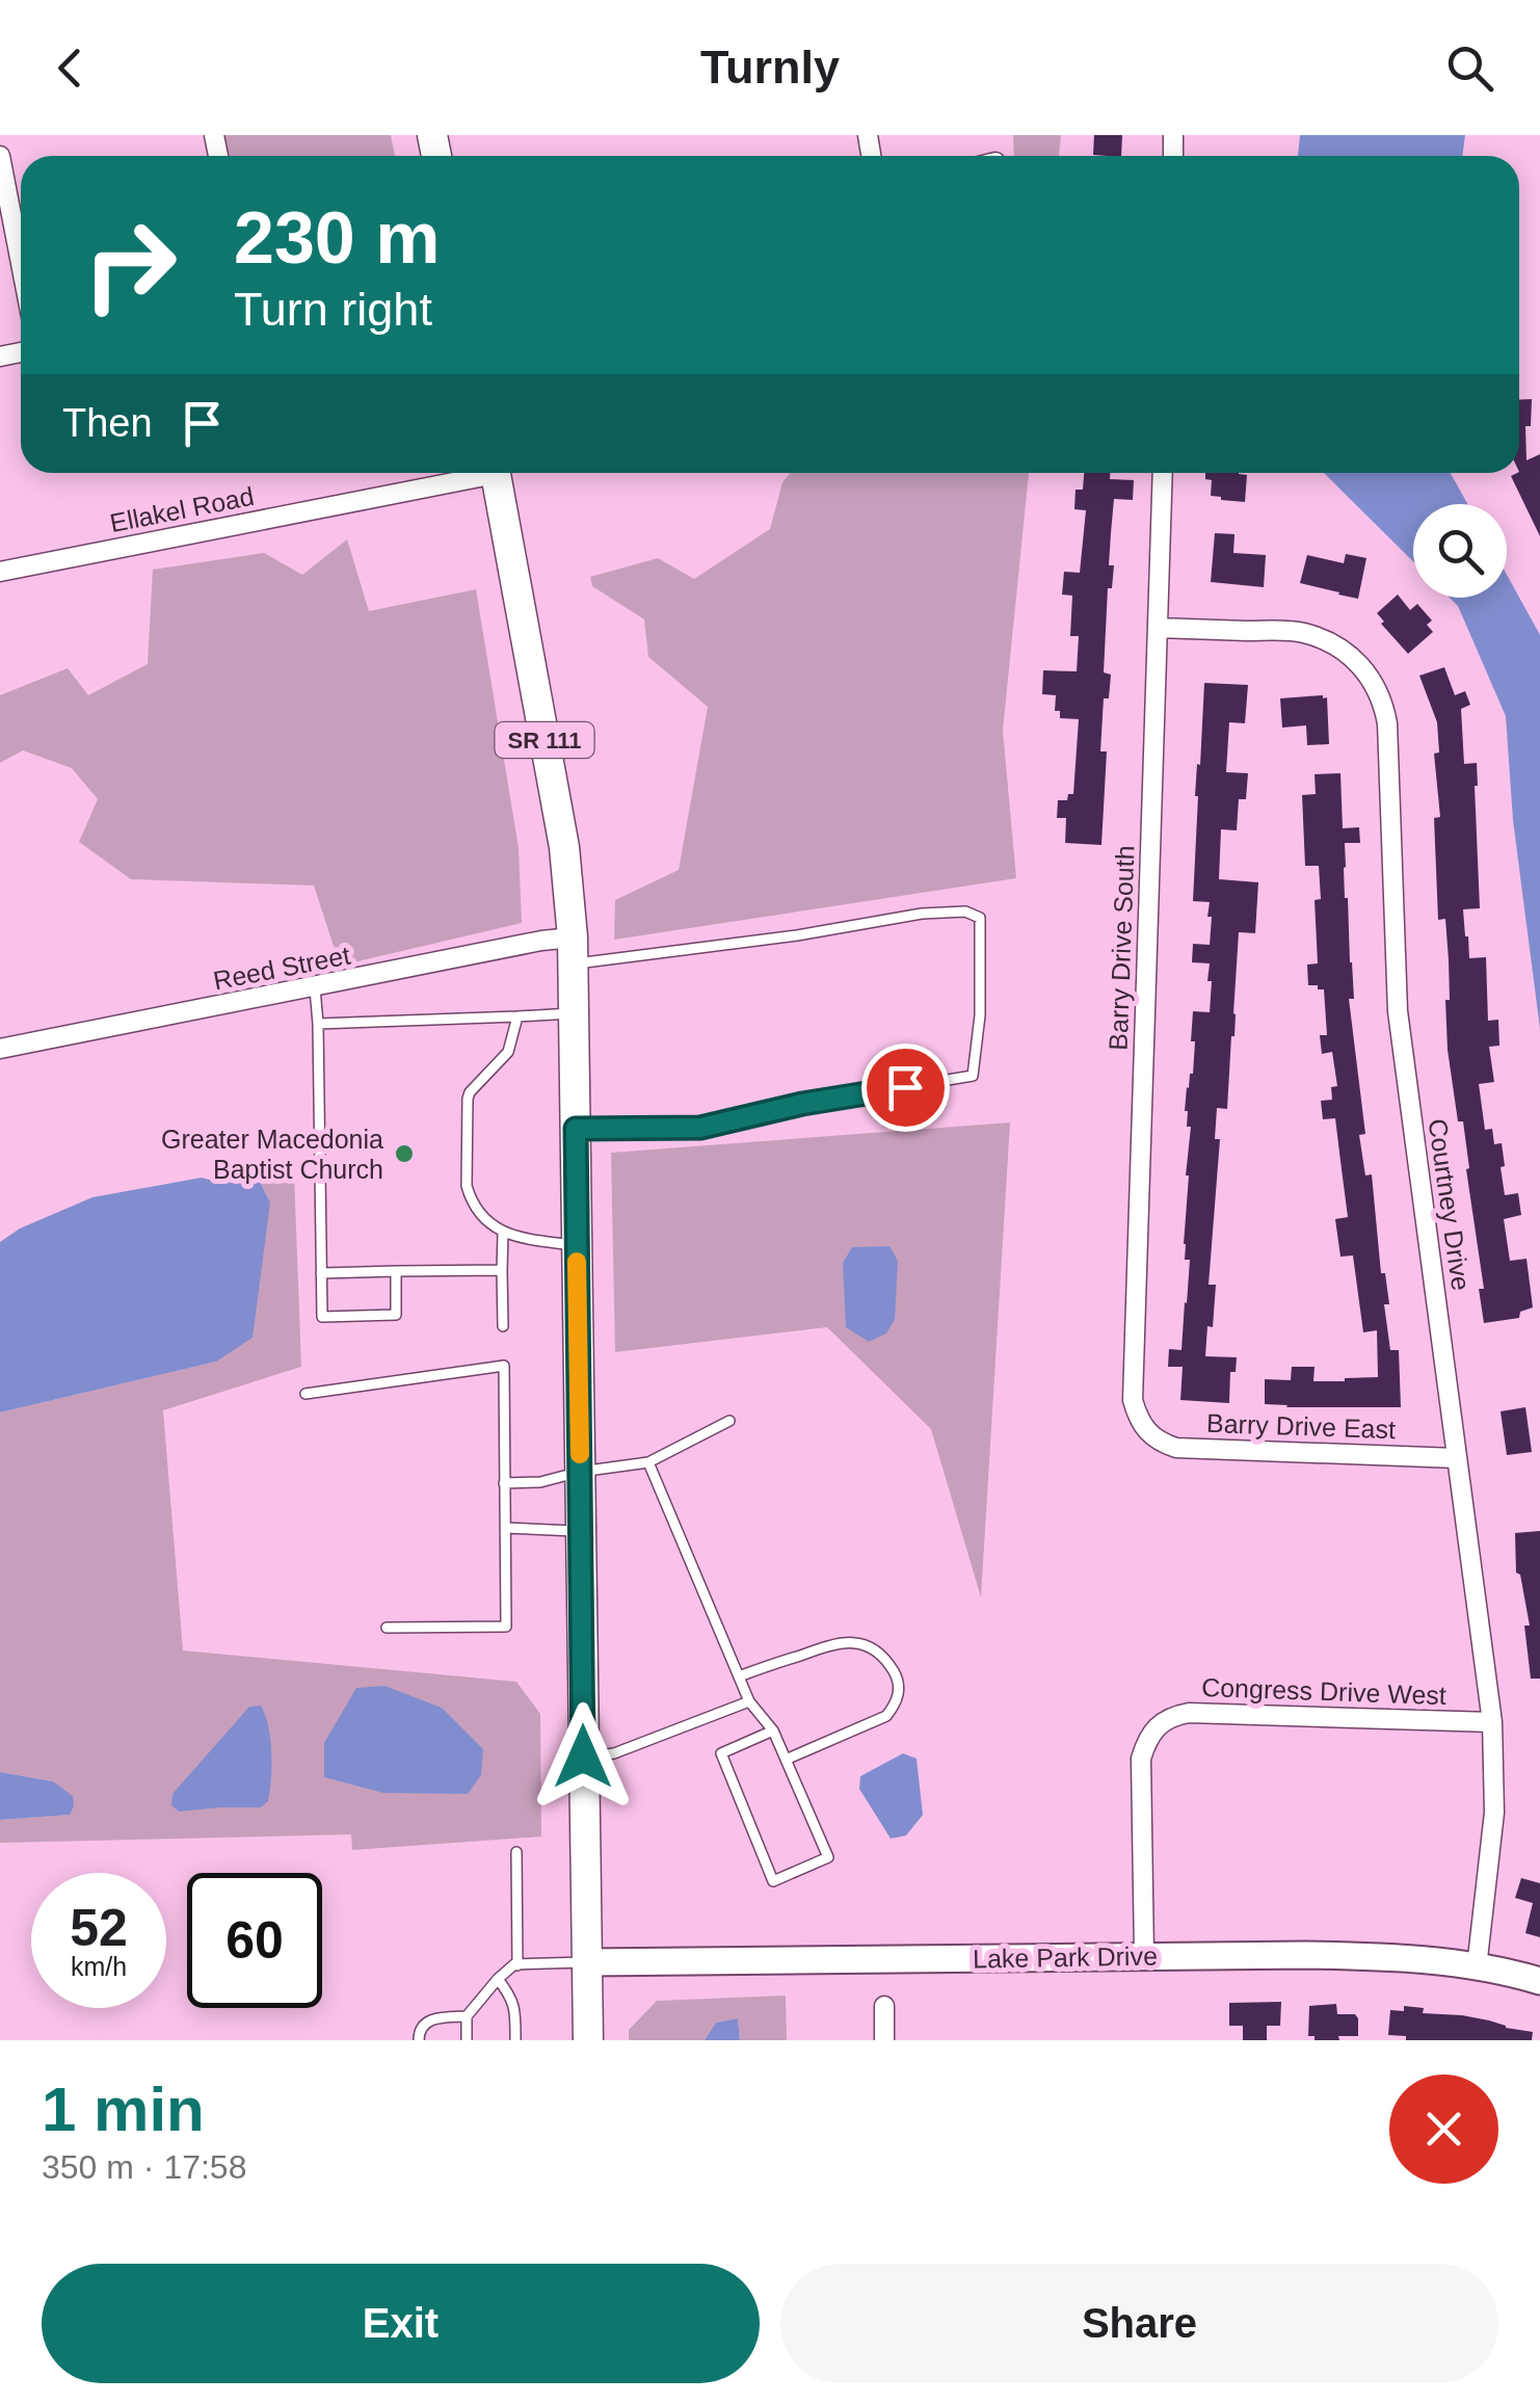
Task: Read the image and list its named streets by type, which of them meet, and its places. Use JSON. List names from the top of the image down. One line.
{"streets":{"main road":["SR 111"],"street":["Ellakel Road","Barry Drive South","Reed Street","Courtney Drive","Barry Drive East","Congress Drive West","Lake Park Drive"]},"crossings":[["SR 111","Reed Street"],["SR 111","Lake Park Drive"],["Barry Drive South","Courtney Drive"],["Barry Drive South","Barry Drive East"],["Courtney Drive","Barry Drive East"],["Courtney Drive","Congress Drive West"],["Courtney Drive","Lake Park Drive"],["Congress Drive West","Lake Park Drive"]],"places":["Greater Macedonia Baptist Church"],"page":{"header":"Turnly","turn":["230 m","Turn right"],"then":"Then","speed":"52 km/h","limit":"60","heading":["1 min","350 m · 17:58"],"buttons":["Exit","Share"]}}
